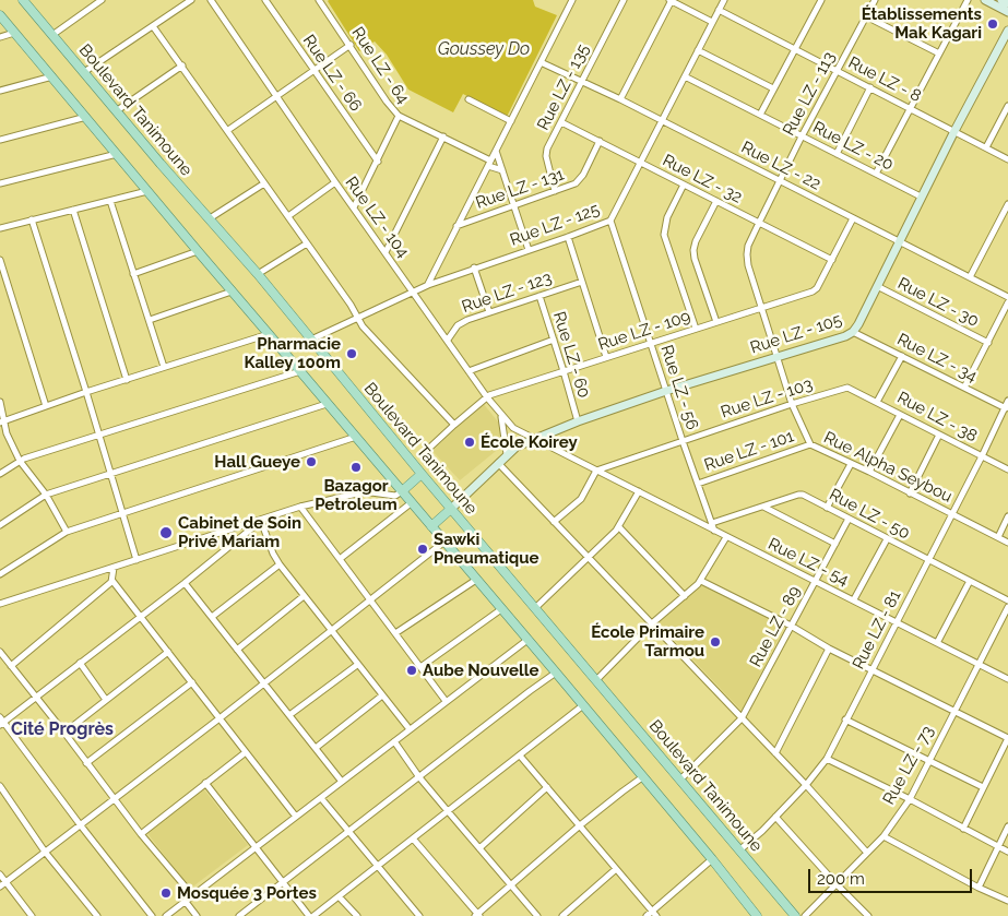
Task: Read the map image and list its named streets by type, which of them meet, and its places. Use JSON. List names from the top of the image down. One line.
{"streets":{"main road":["Boulevard Tanimoune","Rue LZ - 105"],"street":["Rue LZ - 64","Rue LZ - 66","Rue LZ - 8","Rue LZ - 135","Rue LZ - 113","Rue LZ - 20","Rue LZ - 22","Rue LZ - 32","Rue LZ - 131","Rue LZ - 104","Rue LZ - 125","Rue LZ - 123","Rue LZ - 30","Rue LZ - 109","Rue LZ - 60","Rue LZ - 34","Rue LZ - 56","Rue LZ - 103","Rue LZ - 38","Rue LZ - 101","Rue Alpha Seybou","Rue LZ - 50","Rue LZ - 54","Rue LZ - 89","Rue LZ - 81","Rue LZ - 73"]},"crossings":[["Rue LZ - 8","Rue LZ - 113"],["Rue LZ - 8","Rue LZ - 125"],["Rue LZ - 8","Rue LZ - 105"],["Rue LZ - 135","Rue LZ - 22"],["Rue LZ - 135","Rue LZ - 32"],["Rue LZ - 135","Rue LZ - 131"],["Rue LZ - 113","Rue LZ - 20"],["Rue LZ - 113","Rue LZ - 22"],["Rue LZ - 113","Rue LZ - 32"],["Rue LZ - 113","Rue LZ - 109"],["Rue LZ - 113","Rue LZ - 105"],["Rue LZ - 113","Rue Alpha Seybou"],["Boulevard Tanimoune","Rue LZ - 125"],["Boulevard Tanimoune","Rue LZ - 105"],["Boulevard Tanimoune","Rue LZ - 89"],["Boulevard Tanimoune","Rue LZ - 81"],["Rue LZ - 20","Rue LZ - 125"],["Rue LZ - 20","Rue LZ - 105"],["Rue LZ - 22","Rue LZ - 125"],["Rue LZ - 22","Rue LZ - 109"],["Rue LZ - 22","Rue LZ - 105"],["Rue LZ - 32","Rue LZ - 131"],["Rue LZ - 32","Rue LZ - 125"],["Rue LZ - 32","Rue LZ - 109"],["Rue LZ - 104","Rue LZ - 125"],["Rue LZ - 104","Rue LZ - 123"],["Rue LZ - 104","Rue LZ - 109"],["Rue LZ - 104","Rue LZ - 105"],["Rue LZ - 104","Rue LZ - 103"],["Rue LZ - 104","Rue LZ - 54"],["Rue LZ - 125","Rue LZ - 56"],["Rue LZ - 123","Rue LZ - 60"],["Rue LZ - 30","Rue LZ - 105"],["Rue LZ - 109","Rue LZ - 60"],["Rue LZ - 109","Rue LZ - 56"],["Rue LZ - 105","Rue LZ - 60"],["Rue LZ - 105","Rue LZ - 34"],["Rue LZ - 105","Rue LZ - 56"],["Rue LZ - 105","Rue Alpha Seybou"],["Rue LZ - 34","Rue LZ - 81"],["Rue LZ - 56","Rue LZ - 103"],["Rue LZ - 56","Rue LZ - 101"],["Rue LZ - 56","Rue LZ - 50"],["Rue LZ - 56","Rue LZ - 54"],["Rue LZ - 103","Rue LZ - 38"],["Rue LZ - 103","Rue Alpha Seybou"],["Rue LZ - 103","Rue LZ - 54"],["Rue LZ - 38","Rue LZ - 81"],["Rue LZ - 101","Rue Alpha Seybou"],["Rue Alpha Seybou","Rue LZ - 81"],["Rue LZ - 50","Rue LZ - 89"],["Rue LZ - 50","Rue LZ - 81"],["Rue LZ - 54","Rue LZ - 89"],["Rue LZ - 54","Rue LZ - 81"],["Rue LZ - 54","Rue LZ - 73"]],"districts":["Cité Progrès"],"water":["Goussey Do"],"places":["Établissements Mak Kagari","Pharmacie Kalley 100m","École Koirey","Hall Gueye","Bazagor Petroleum","Cabinet de Soin Privé Mariam","Sawki Pneumatique","École Primaire Tarmou","Aube Nouvelle","Mosquée 3 Portes"],"scale_bar":"200 m"}
